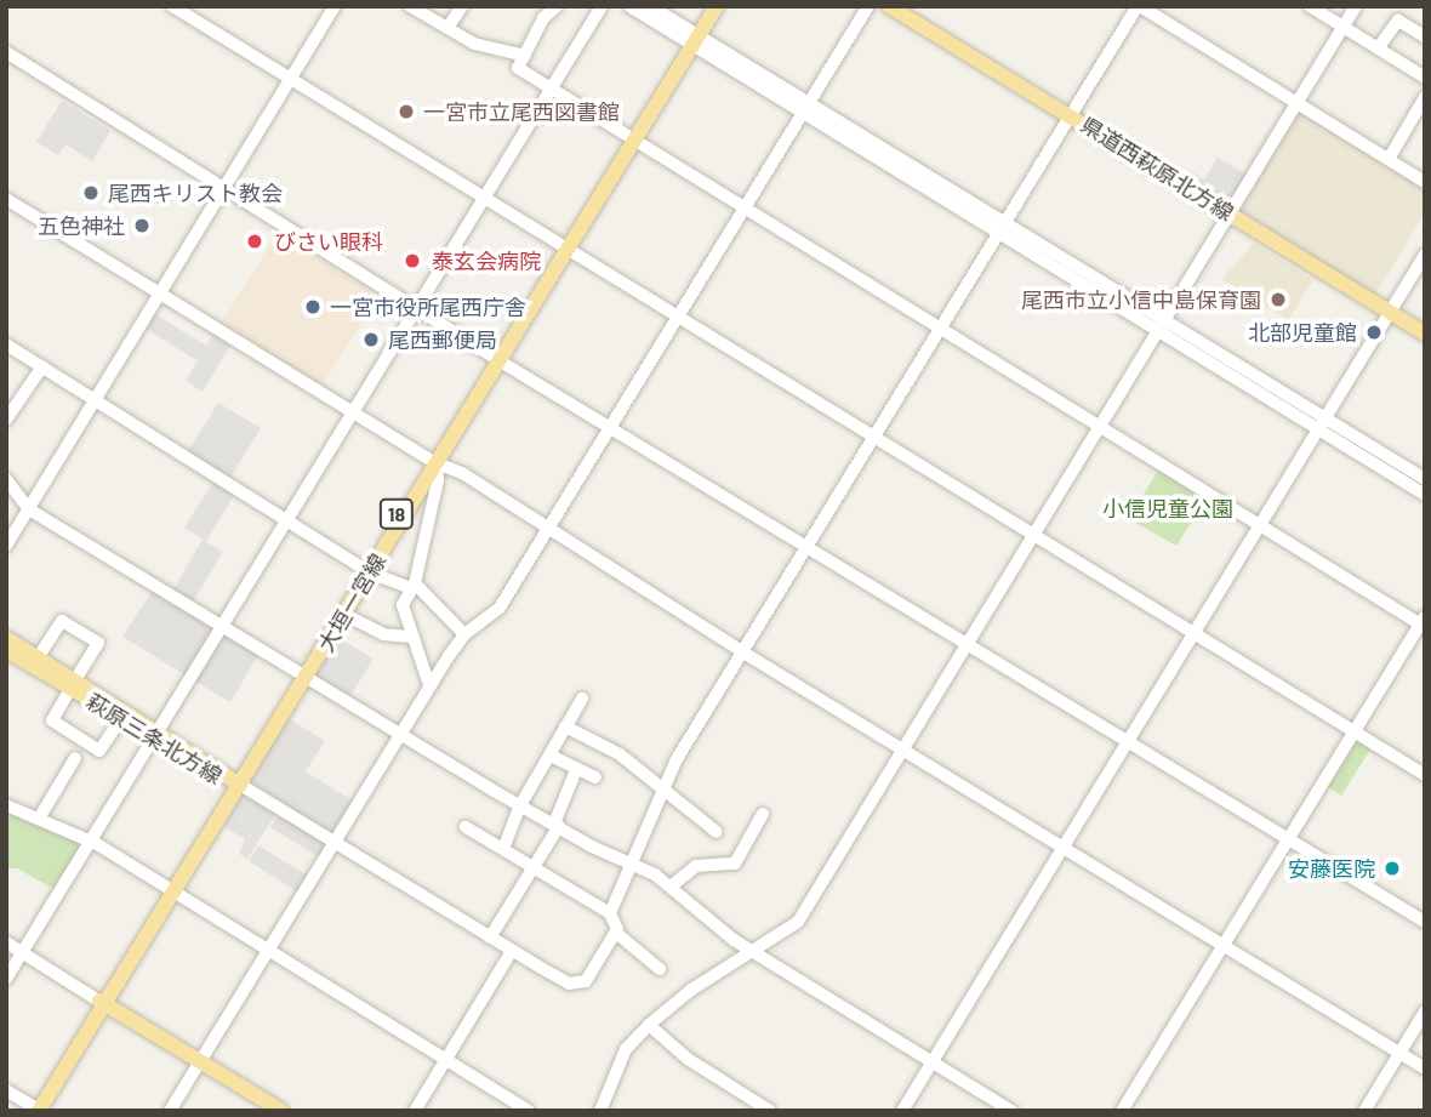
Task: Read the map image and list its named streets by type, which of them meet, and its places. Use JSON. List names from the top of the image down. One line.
{"streets":{"main road":["県道西萩原北方線","18","大垣一宮線","萩原三条北方線"]},"crossings":[["大垣一宮線","萩原三条北方線"]],"parks":["小信児童公園"],"places":["一宮市立尾西図書館","尾西キリスト教会","五色神社","びさい眼科","泰玄会病院","尾西市立小信中島保育園","一宮市役所尾西庁舎","北部児童館","尾西郵便局","安藤医院"]}
